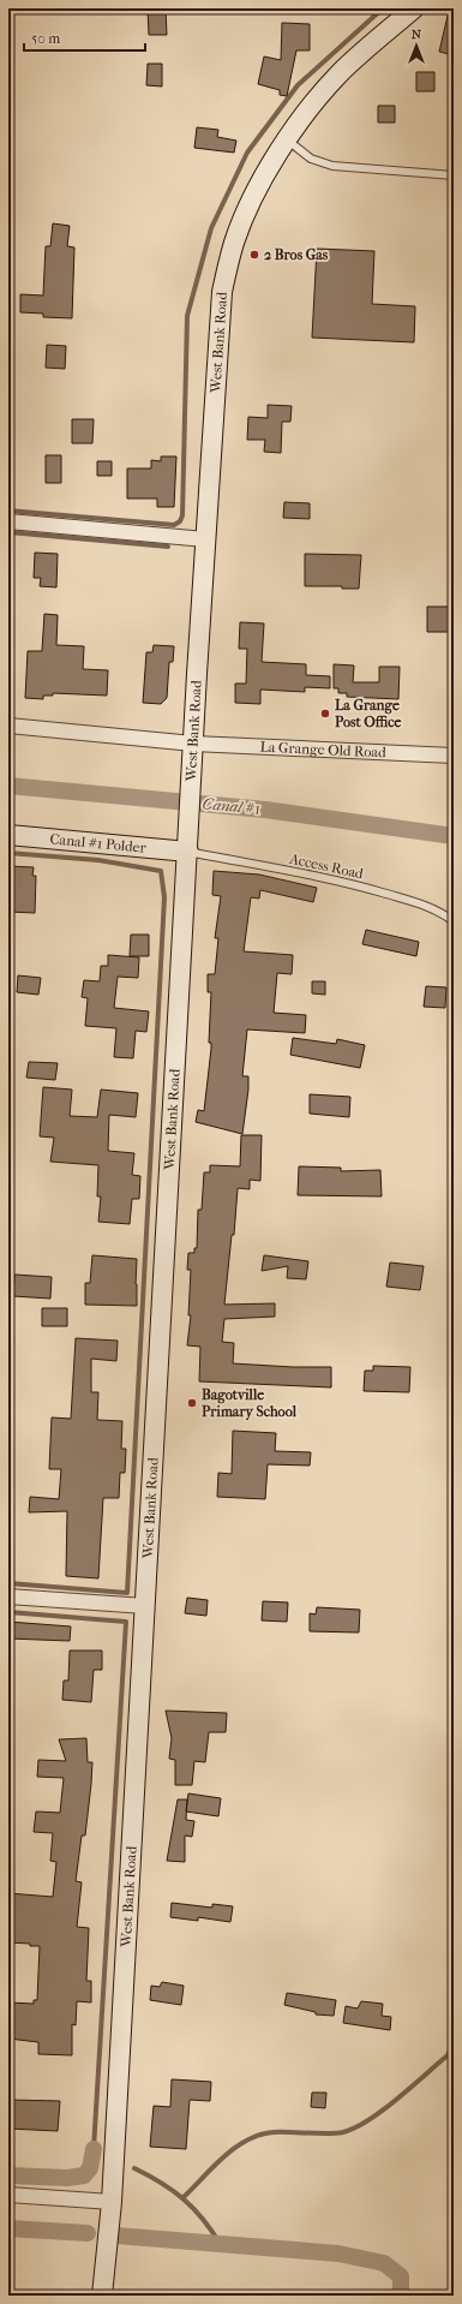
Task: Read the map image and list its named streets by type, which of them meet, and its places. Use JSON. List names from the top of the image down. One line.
{"streets":{"street":["West Bank Road","La Grange Old Road","Canal #1 Polder"],"lane":["Access Road"]},"crossings":[["West Bank Road","La Grange Old Road"],["West Bank Road","Canal #1 Polder"],["West Bank Road","Access Road"],["Canal #1 Polder","Access Road"]],"water":["Canal #1"],"places":["2 Bros Gas","La Grange Post Office","Bagotville Primary School"],"scale_bar":"50 m","north":"top"}
